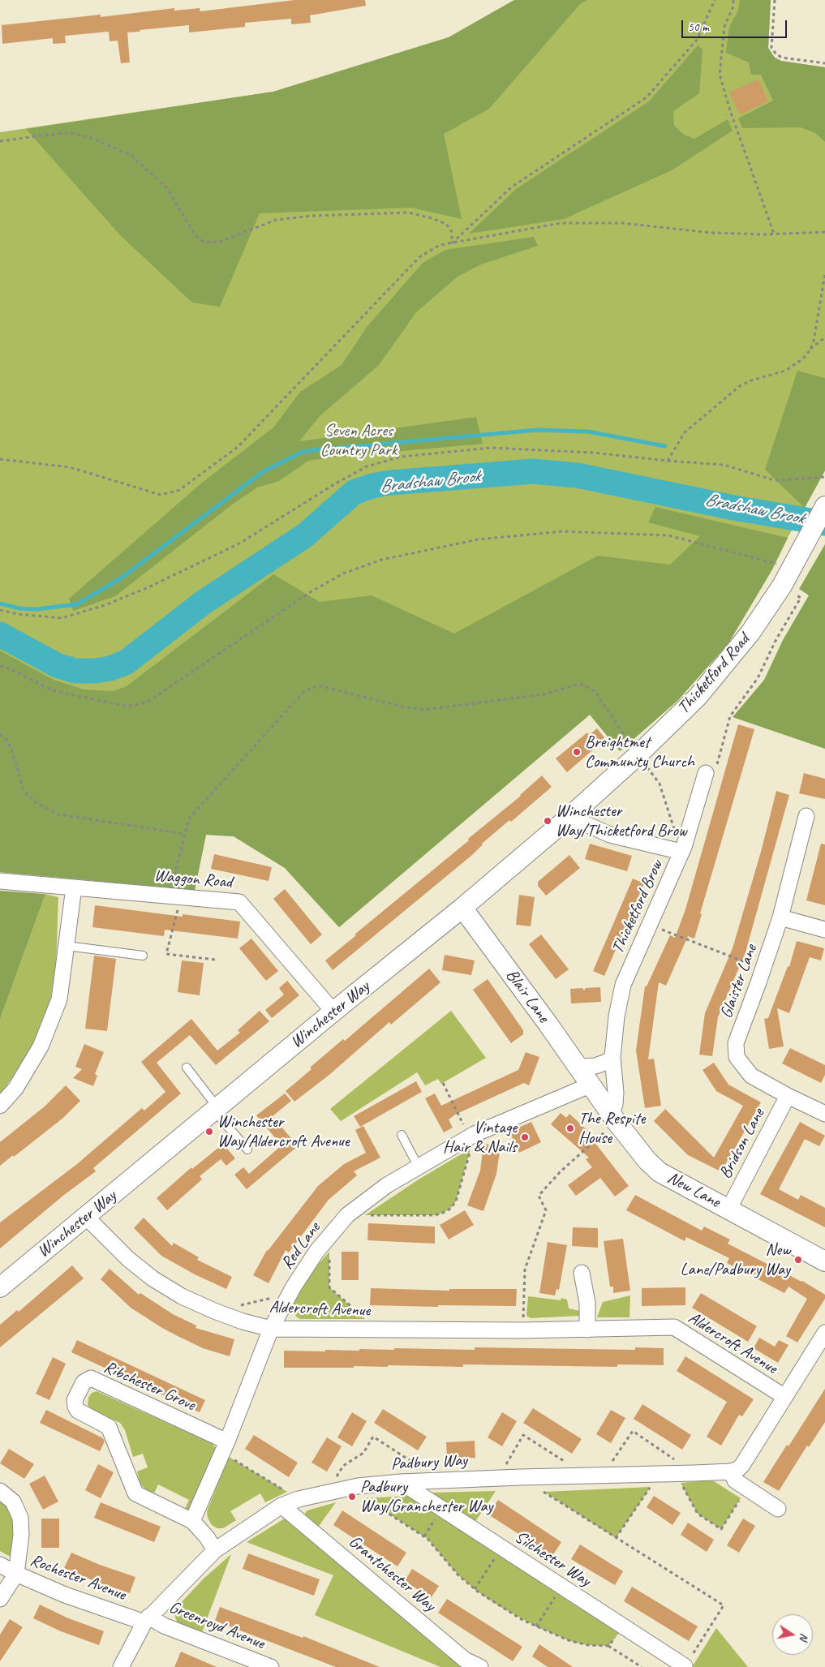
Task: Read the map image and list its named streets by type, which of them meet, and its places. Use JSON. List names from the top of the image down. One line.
{"streets":{"street":["Thicketford Road","Waggon Road","Thicketford Brow","Glaister Lane","Blair Lane","Winchester Way","Bridson Lane","New Lane","Red Lane","Aldercroft Avenue","Ribchester Grove","Padbury Way","Silchester Way","Grantchester Way","Rochester Avenue","Greenroyd Avenue"]},"crossings":[["Thicketford Road","Winchester Way"],["Waggon Road","Winchester Way"],["Thicketford Brow","New Lane"],["Glaister Lane","Bridson Lane"],["Blair Lane","Winchester Way"],["Blair Lane","New Lane"],["Blair Lane","Red Lane"],["Winchester Way","Aldercroft Avenue"],["Bridson Lane","New Lane"],["New Lane","Red Lane"],["Red Lane","Aldercroft Avenue"],["Red Lane","Ribchester Grove"],["Padbury Way","Silchester Way"],["Padbury Way","Grantchester Way"],["Padbury Way","Rochester Avenue"],["Padbury Way","Greenroyd Avenue"],["Rochester Avenue","Greenroyd Avenue"]],"water":["Bradshaw Brook"],"parks":["Seven Acres Country Park"],"places":["Breightmet Community Church","Winchester Way/Thicketford Brow","The Respite House","Winchester Way/Aldercroft Avenue","Vintage Hair & Nails","New Lane/Padbury Way","Padbury Way/Granchester Way"],"scale_bar":"50 m","north":"right"}
